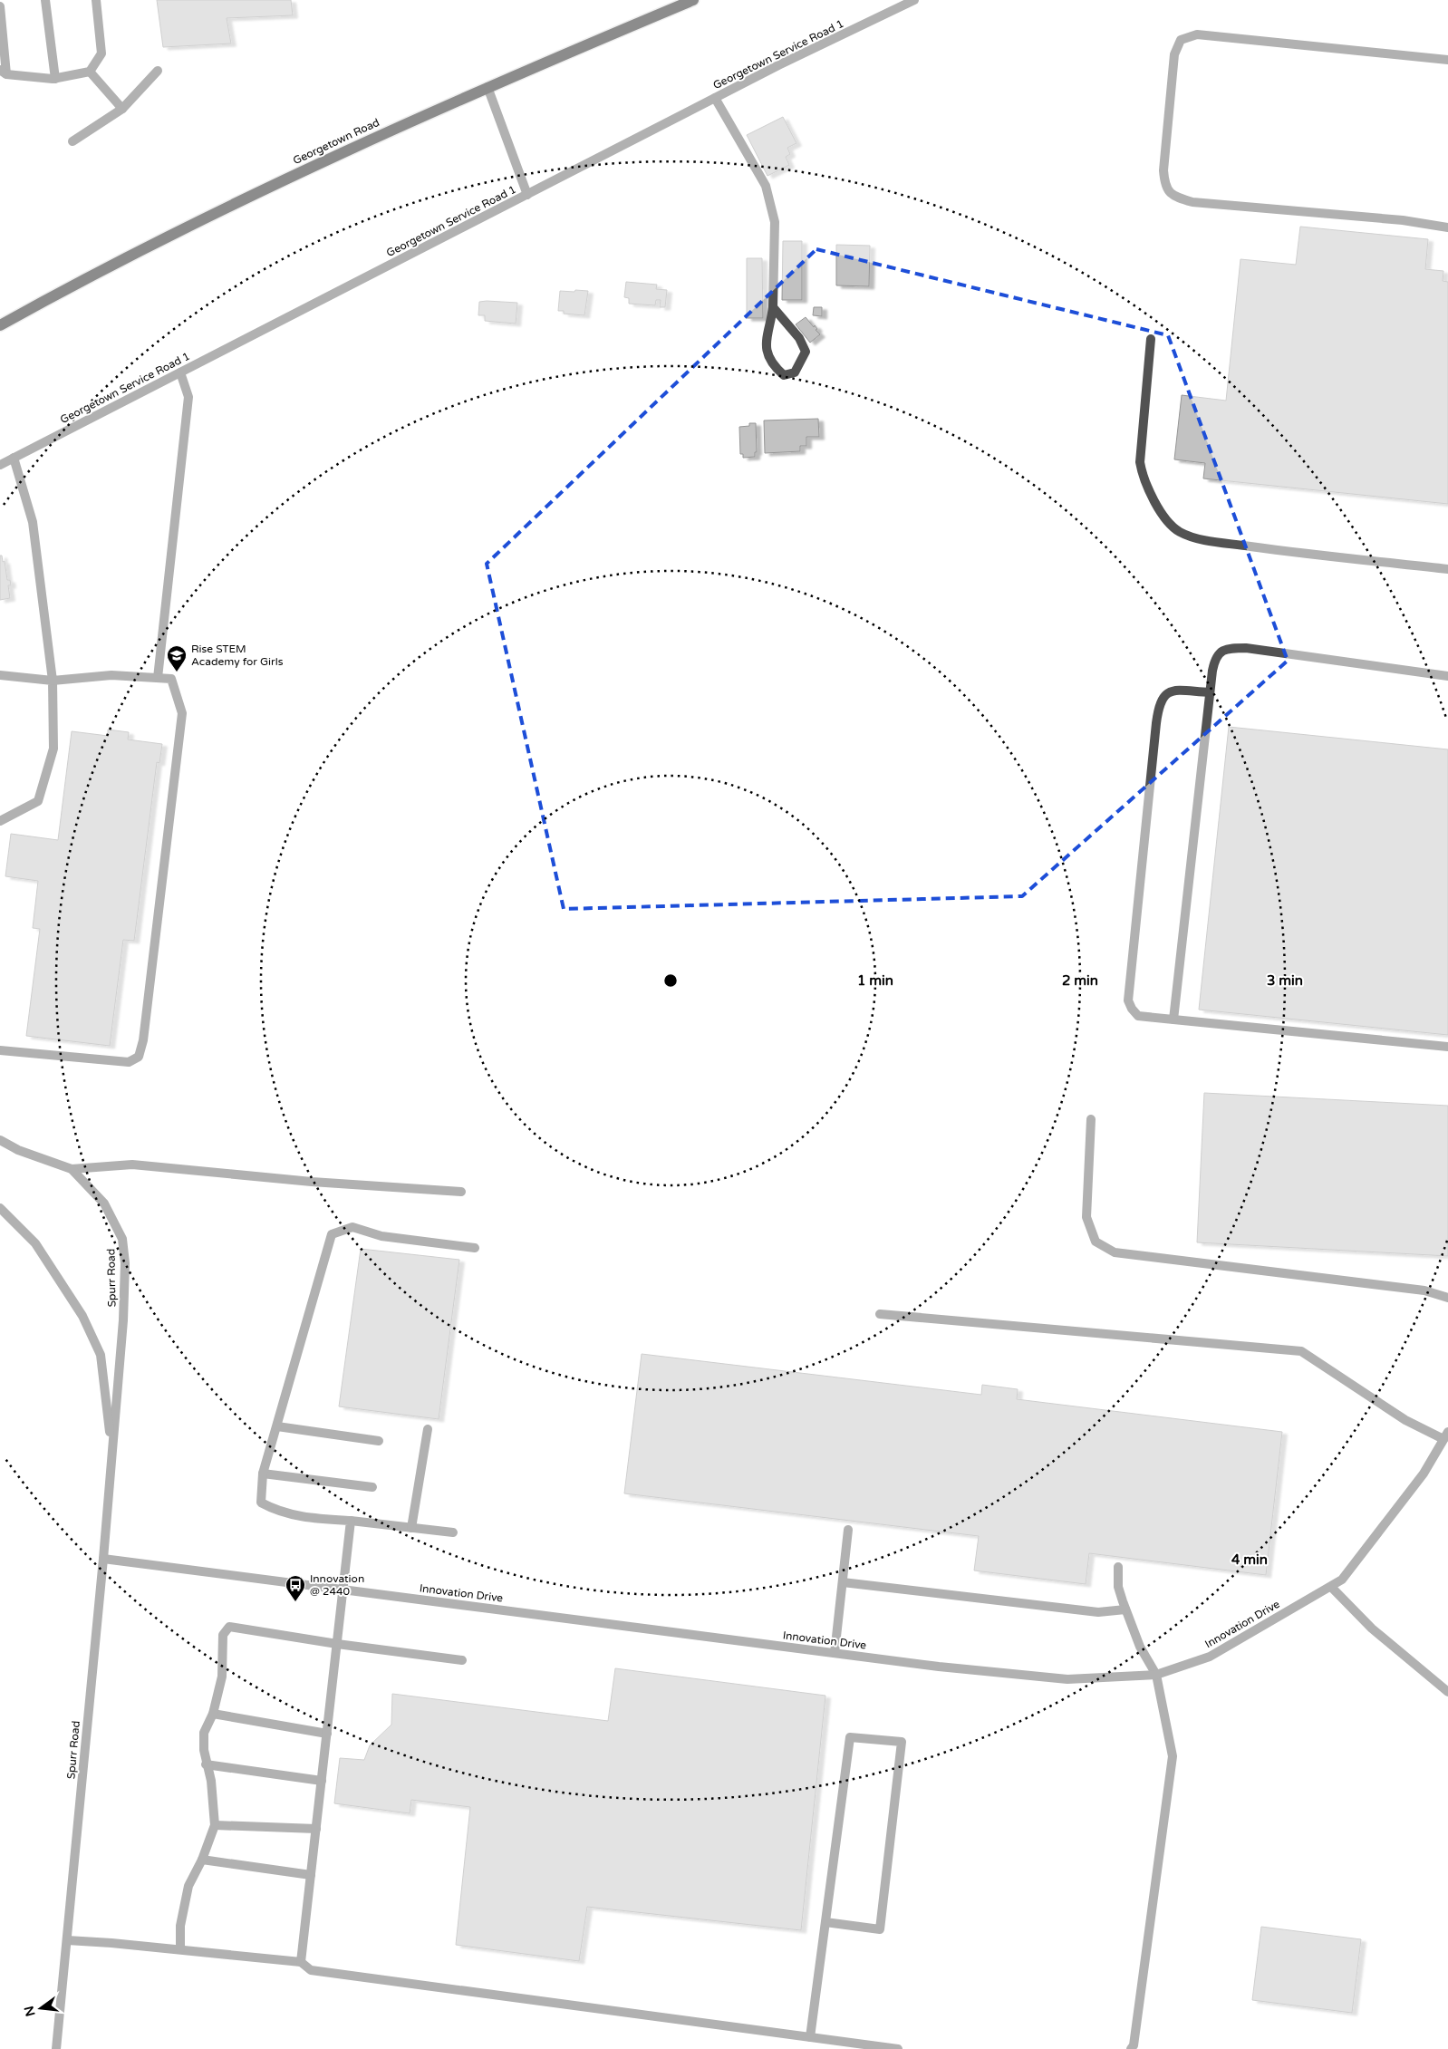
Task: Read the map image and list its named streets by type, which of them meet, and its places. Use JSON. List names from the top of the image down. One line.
{"streets":{"main road":["Georgetown Road"],"street":["Georgetown Service Road 1","Spurr Road","Innovation Drive"]},"crossings":[["Spurr Road","Innovation Drive"]],"places":{"school or university":["Rise STEM Academy for Girls"],"bus stop":["Innovation @ 2440"]},"north":"left","rings":["1 min","2 min","3 min","4 min"]}
